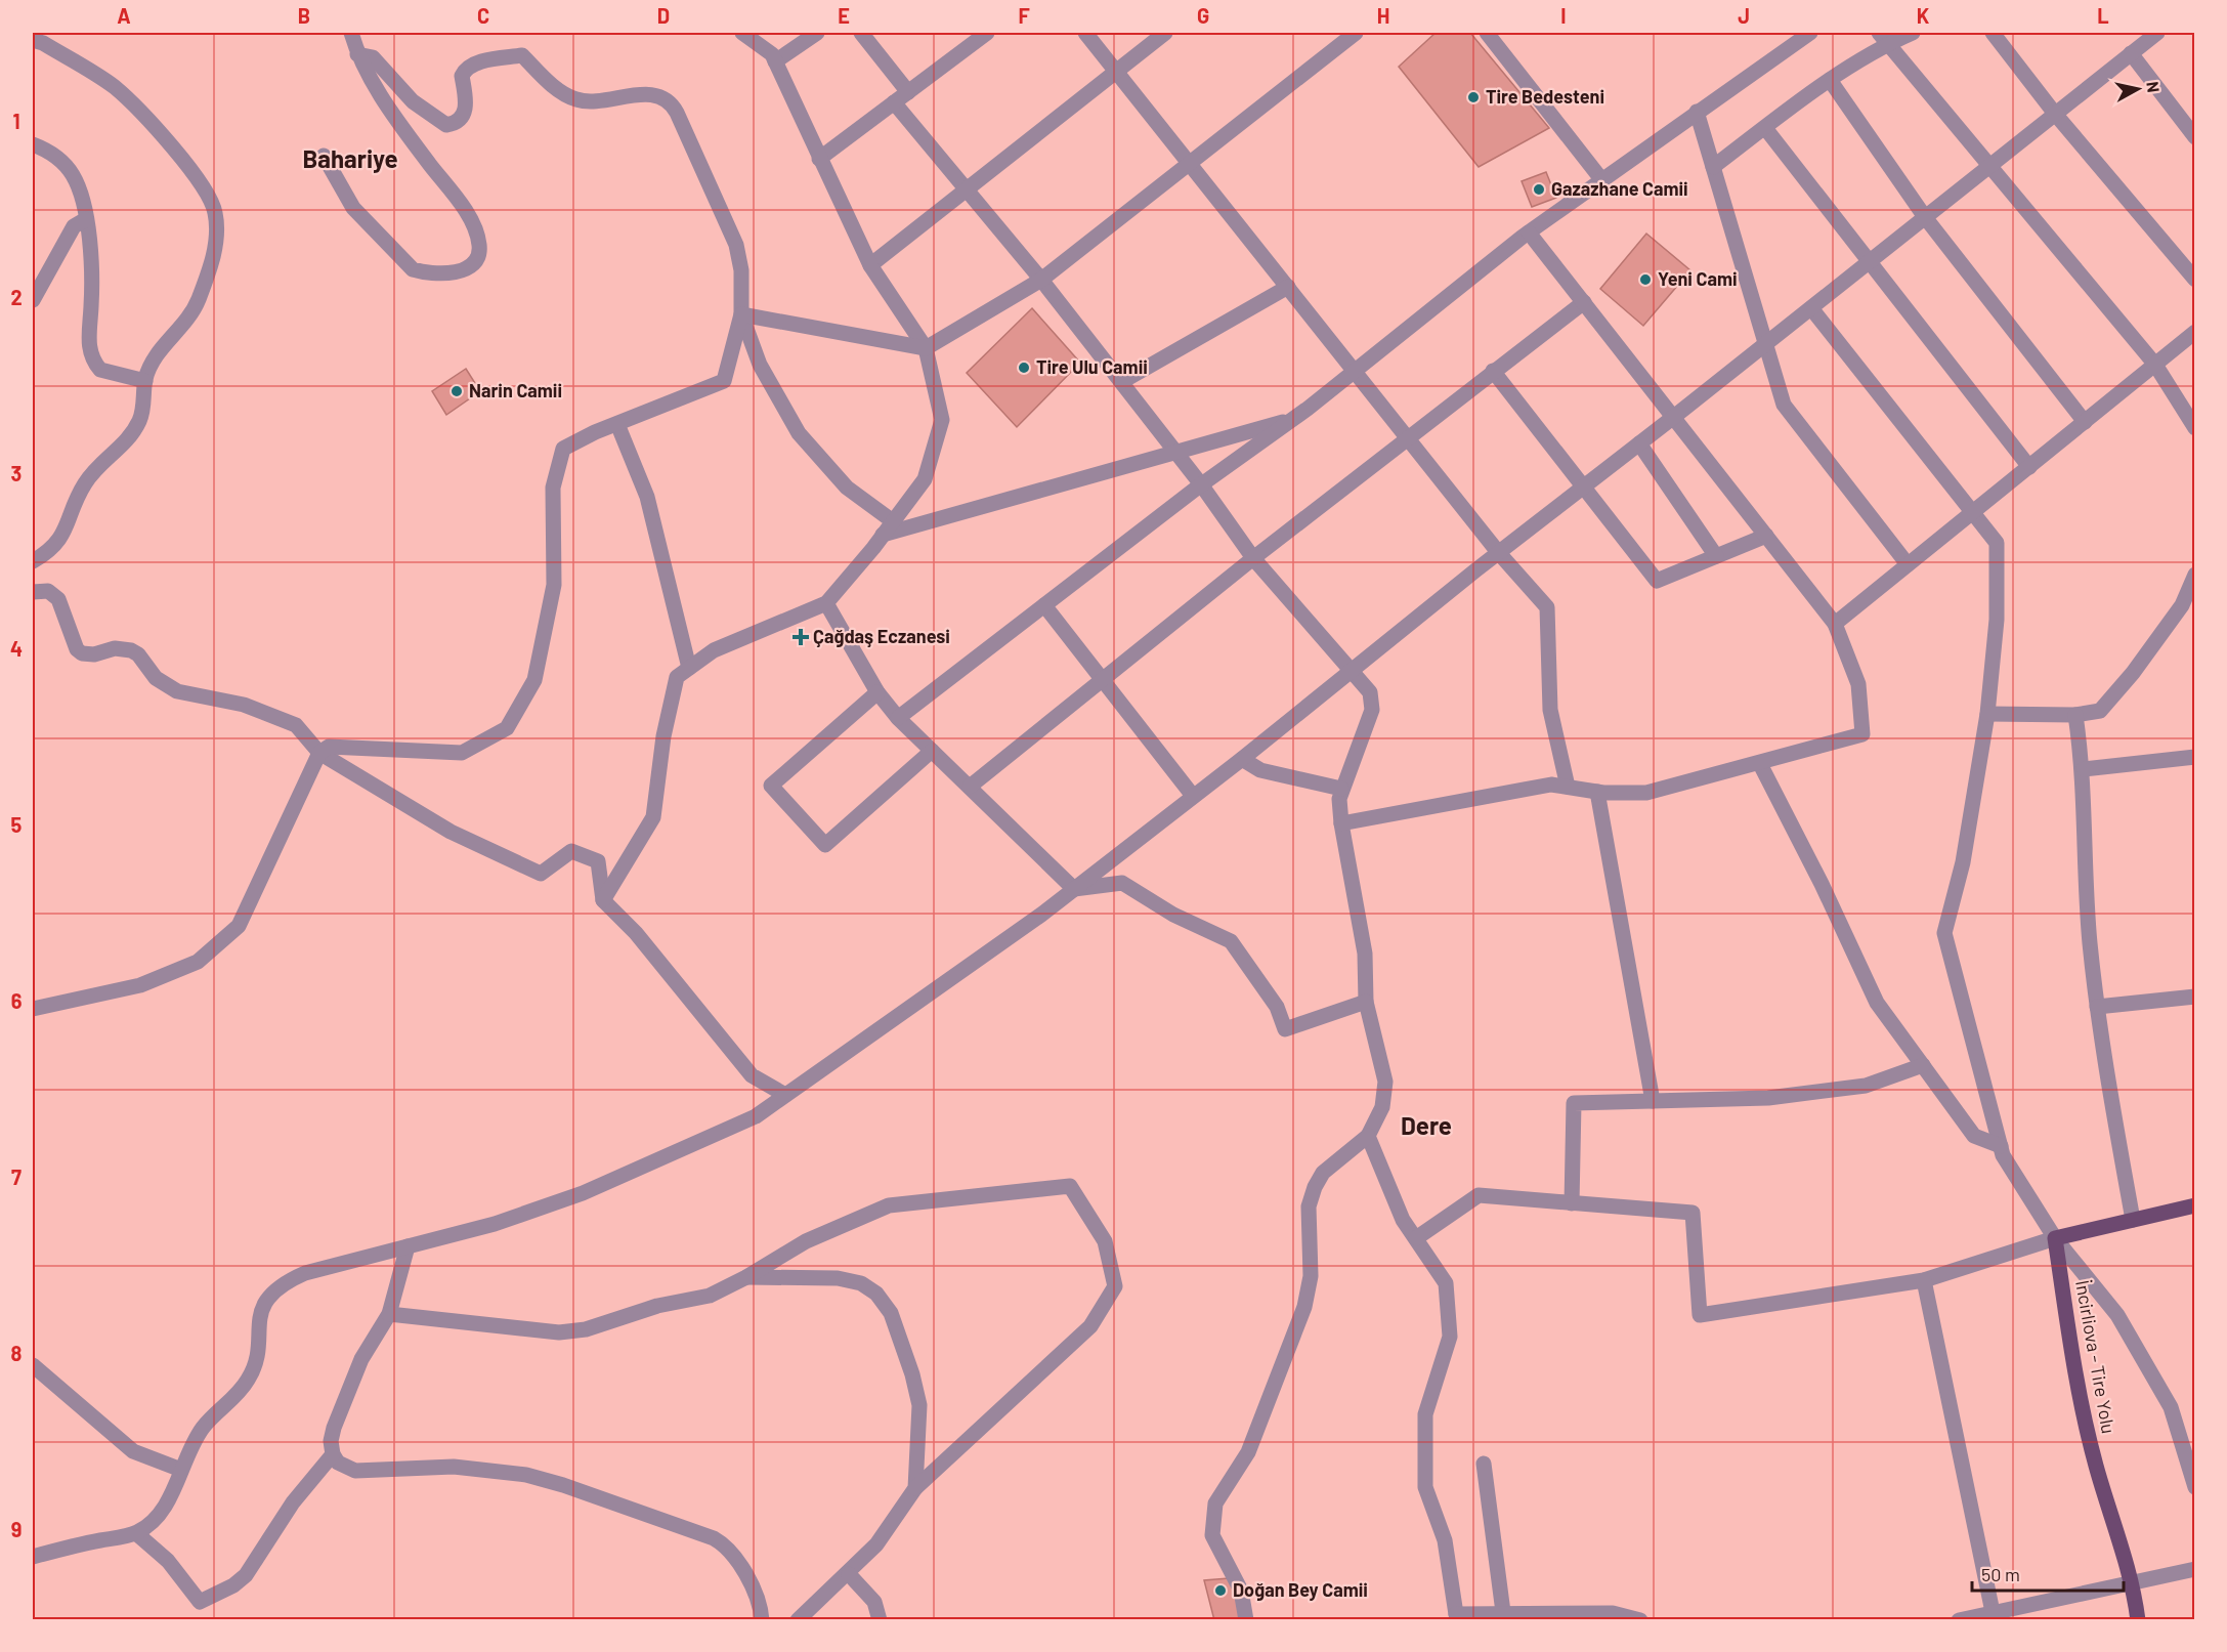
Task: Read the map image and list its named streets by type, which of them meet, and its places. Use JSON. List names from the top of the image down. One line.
{"streets":{"main road":["İncirliova - Tire Yolu"]},"districts":["Bahariye","Dere"],"places":{"other":["Tire Bedesteni","Gazazhane Camii","Yeni Cami","Tire Ulu Camii","Narin Camii","Doğan Bey Camii"],"health":["Çağdaş Eczanesi"]},"scale_bar":"50 m","north":"right","grid":{"columns":["A","B","C","D","E","F","G","H","I","J","K","L"],"rows":["1","2","3","4","5","6","7","8","9"]}}
